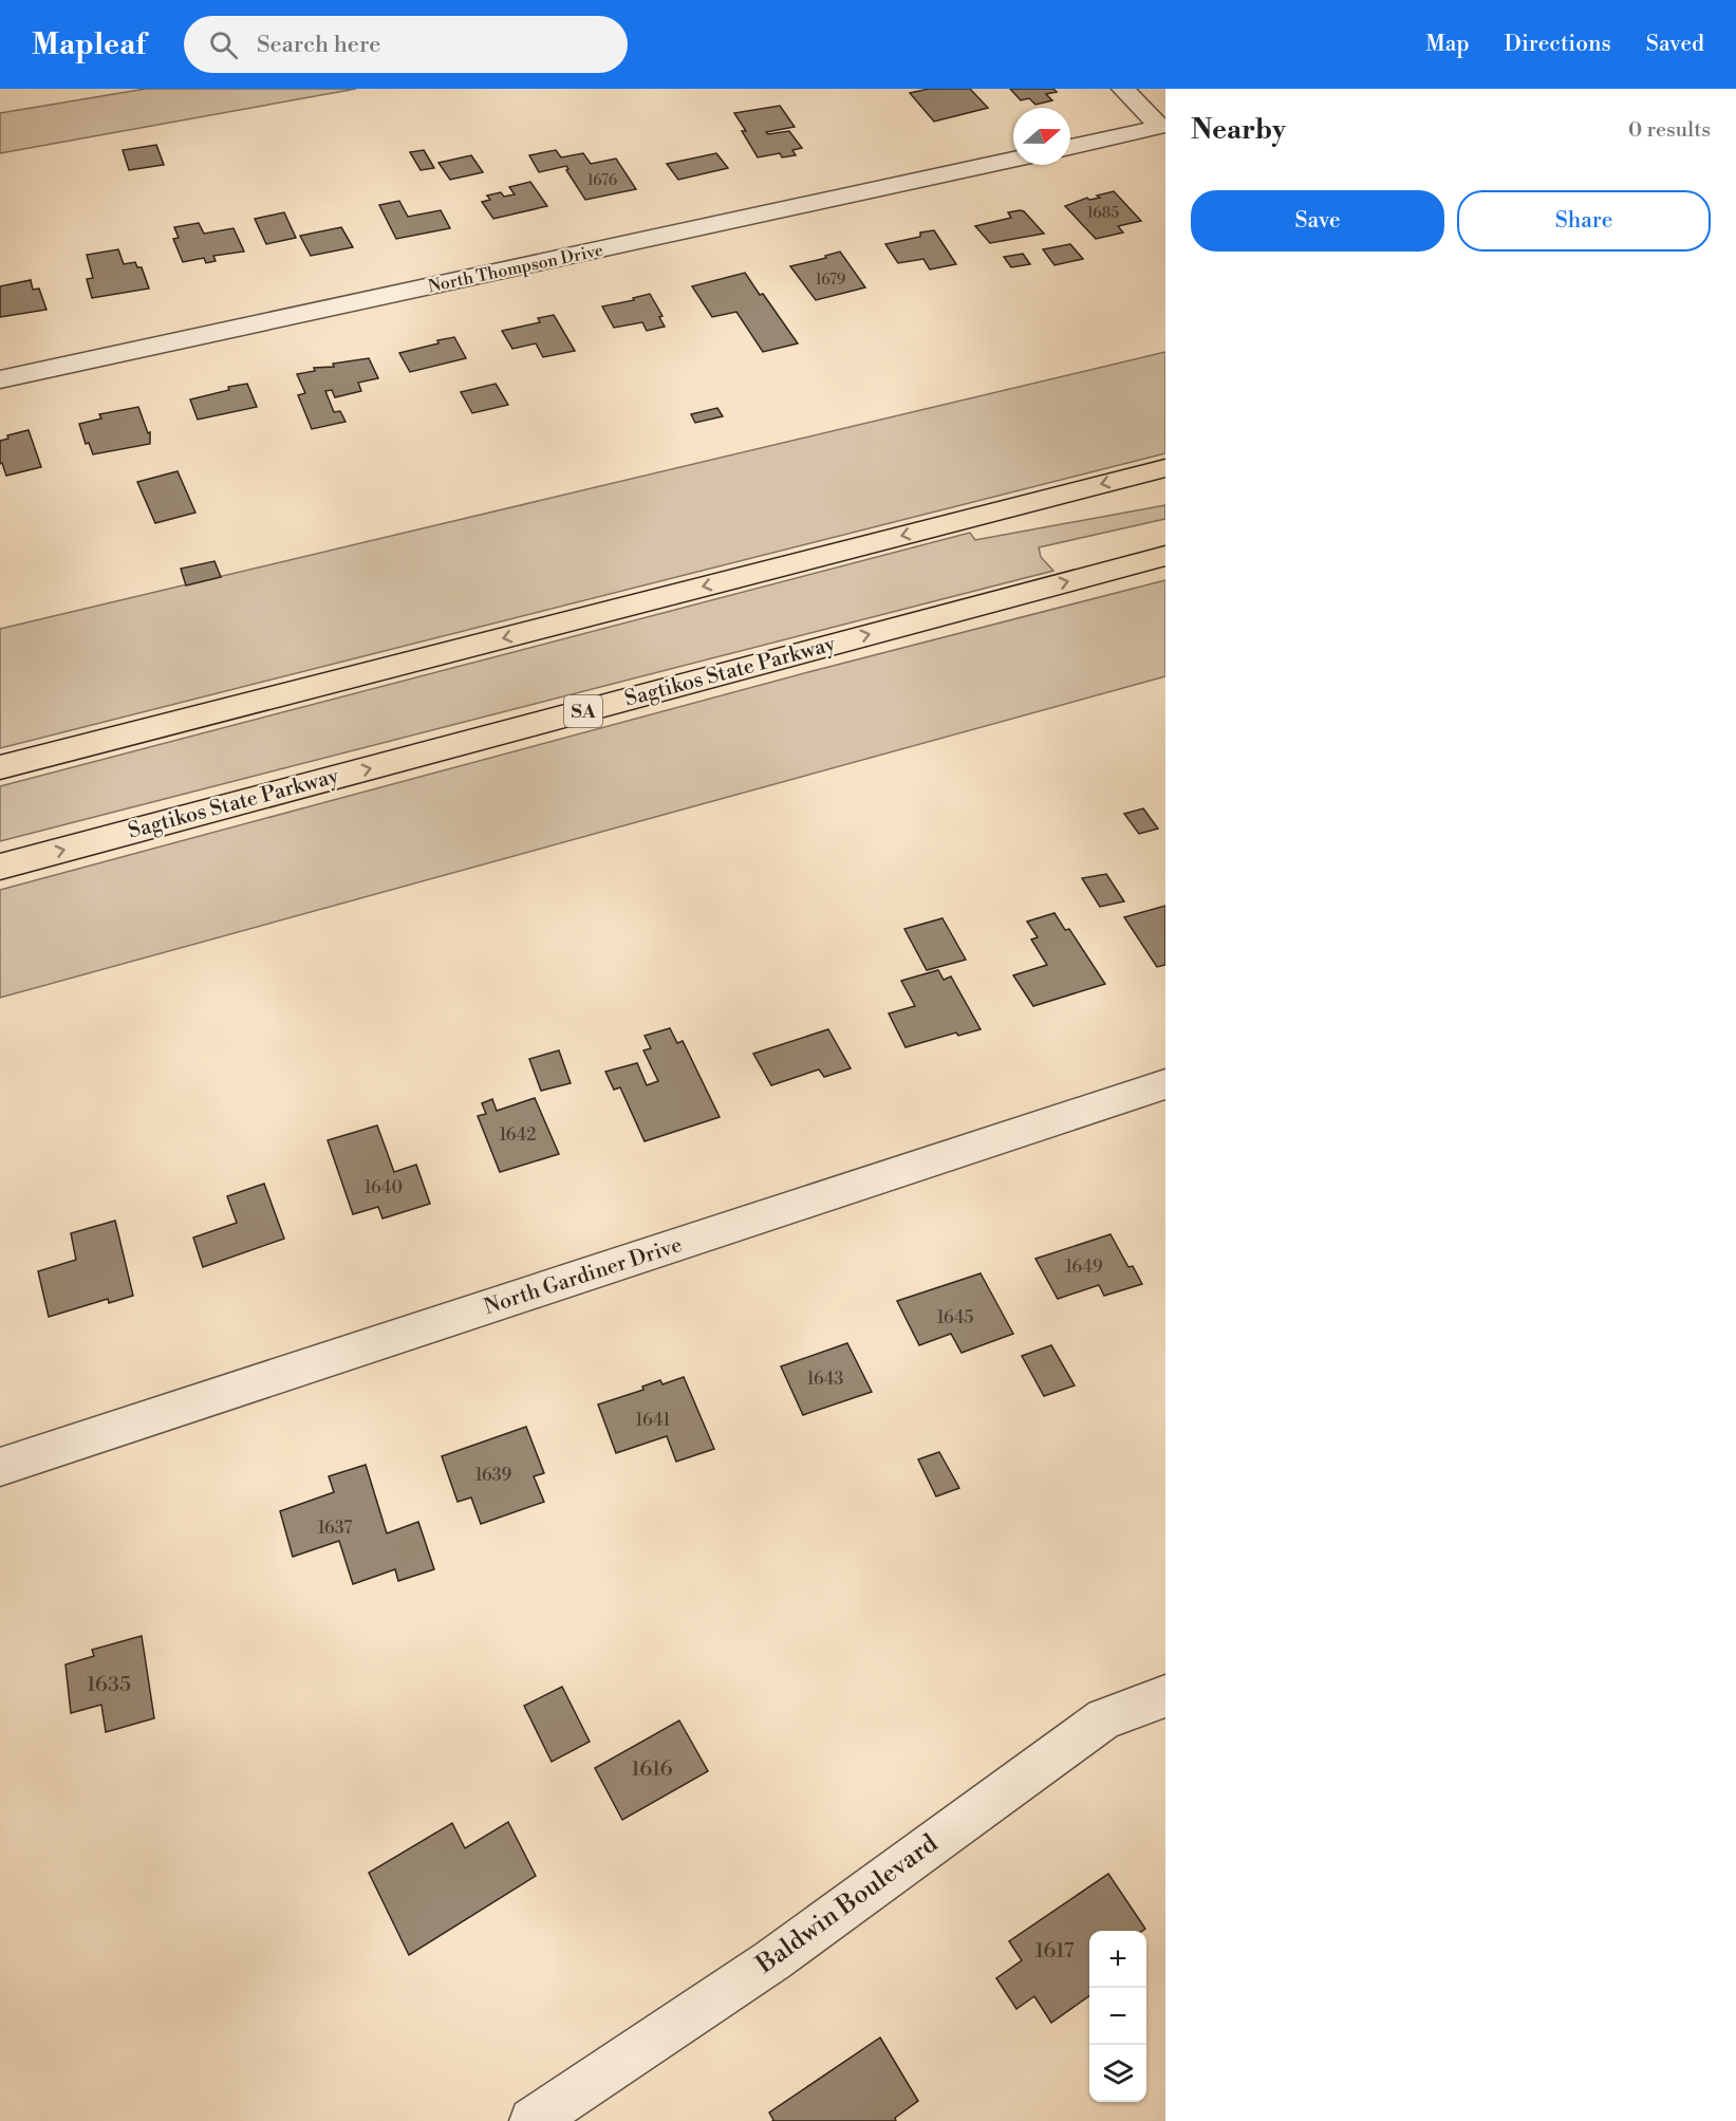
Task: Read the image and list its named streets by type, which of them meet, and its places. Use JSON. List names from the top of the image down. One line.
{"streets":{"highway":["Sagtikos State Parkway","SA"],"street":["North Thompson Drive","North Gardiner Drive","Baldwin Boulevard"]},"house_numbers":["1676","1685","1679","1642","1640","1649","1645","1643","1641","1639","1637","1635","1616","1617"],"north":"right","page":{"header":"Mapleaf","search":"Search here","nav":["Map","Directions","Saved"],"heading":["Nearby","0 results"],"buttons":["Save","Share"],"map_buttons":["+","−"]}}
